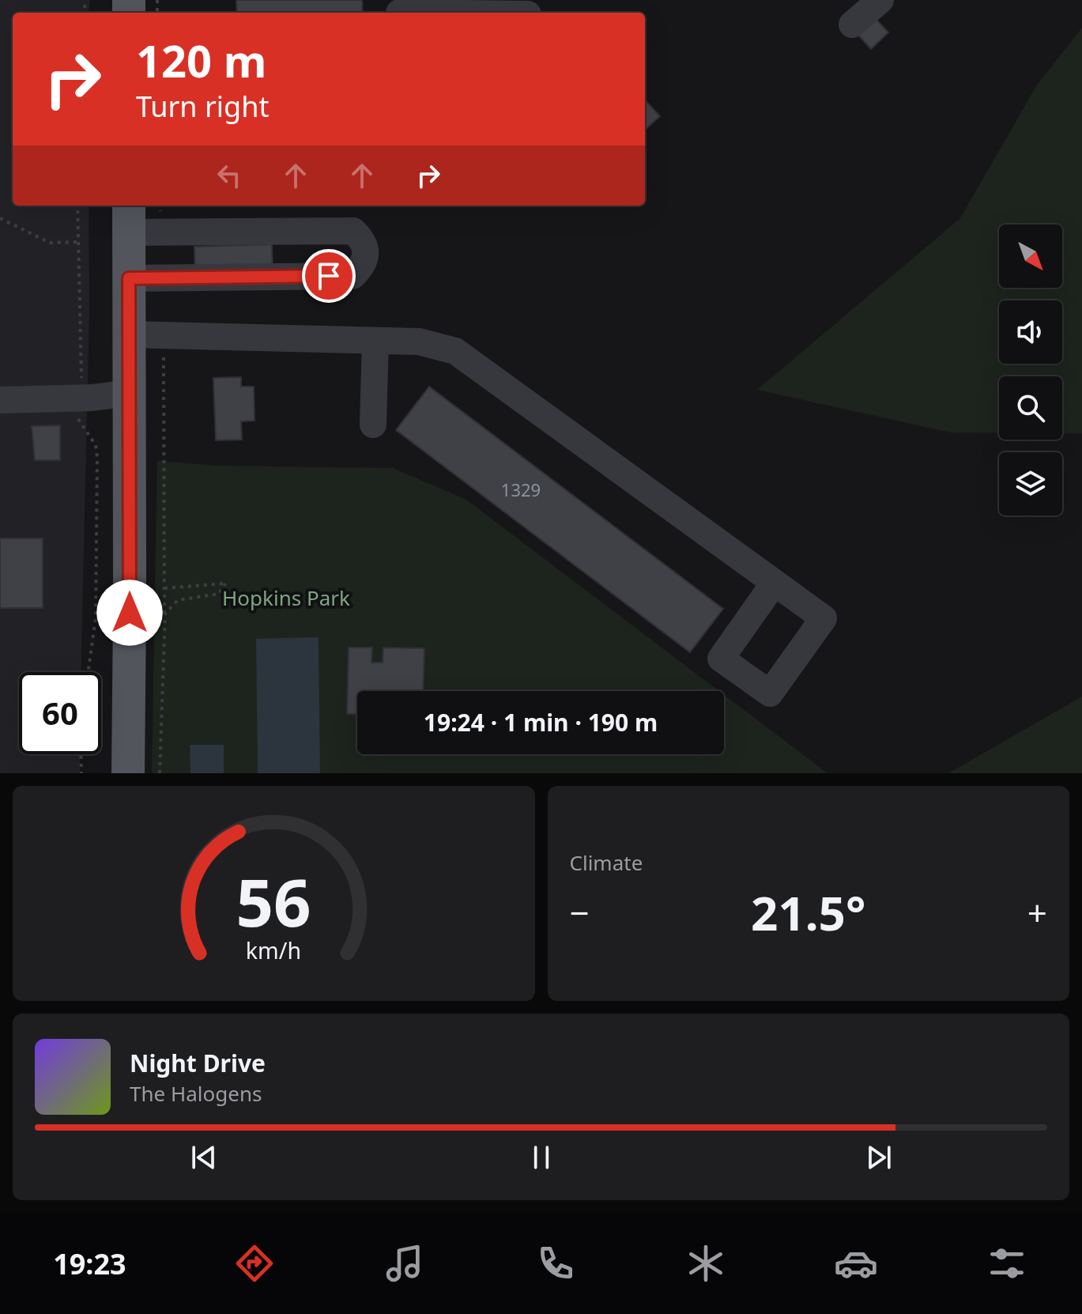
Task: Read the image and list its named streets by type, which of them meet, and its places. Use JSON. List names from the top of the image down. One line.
{"parks":["Hopkins Park"],"house_numbers":["1329"],"north":"bottom right","page":{"turn":["120 m","Turn right"],"limit":"60","trip":"19:24 · 1 min · 190 m","tile":"Climate","heat":["−","21.5°","+"],"song":["Night Drive","The Halogens"],"tabs":"19:23","gauge":["56","km/h"]}}
